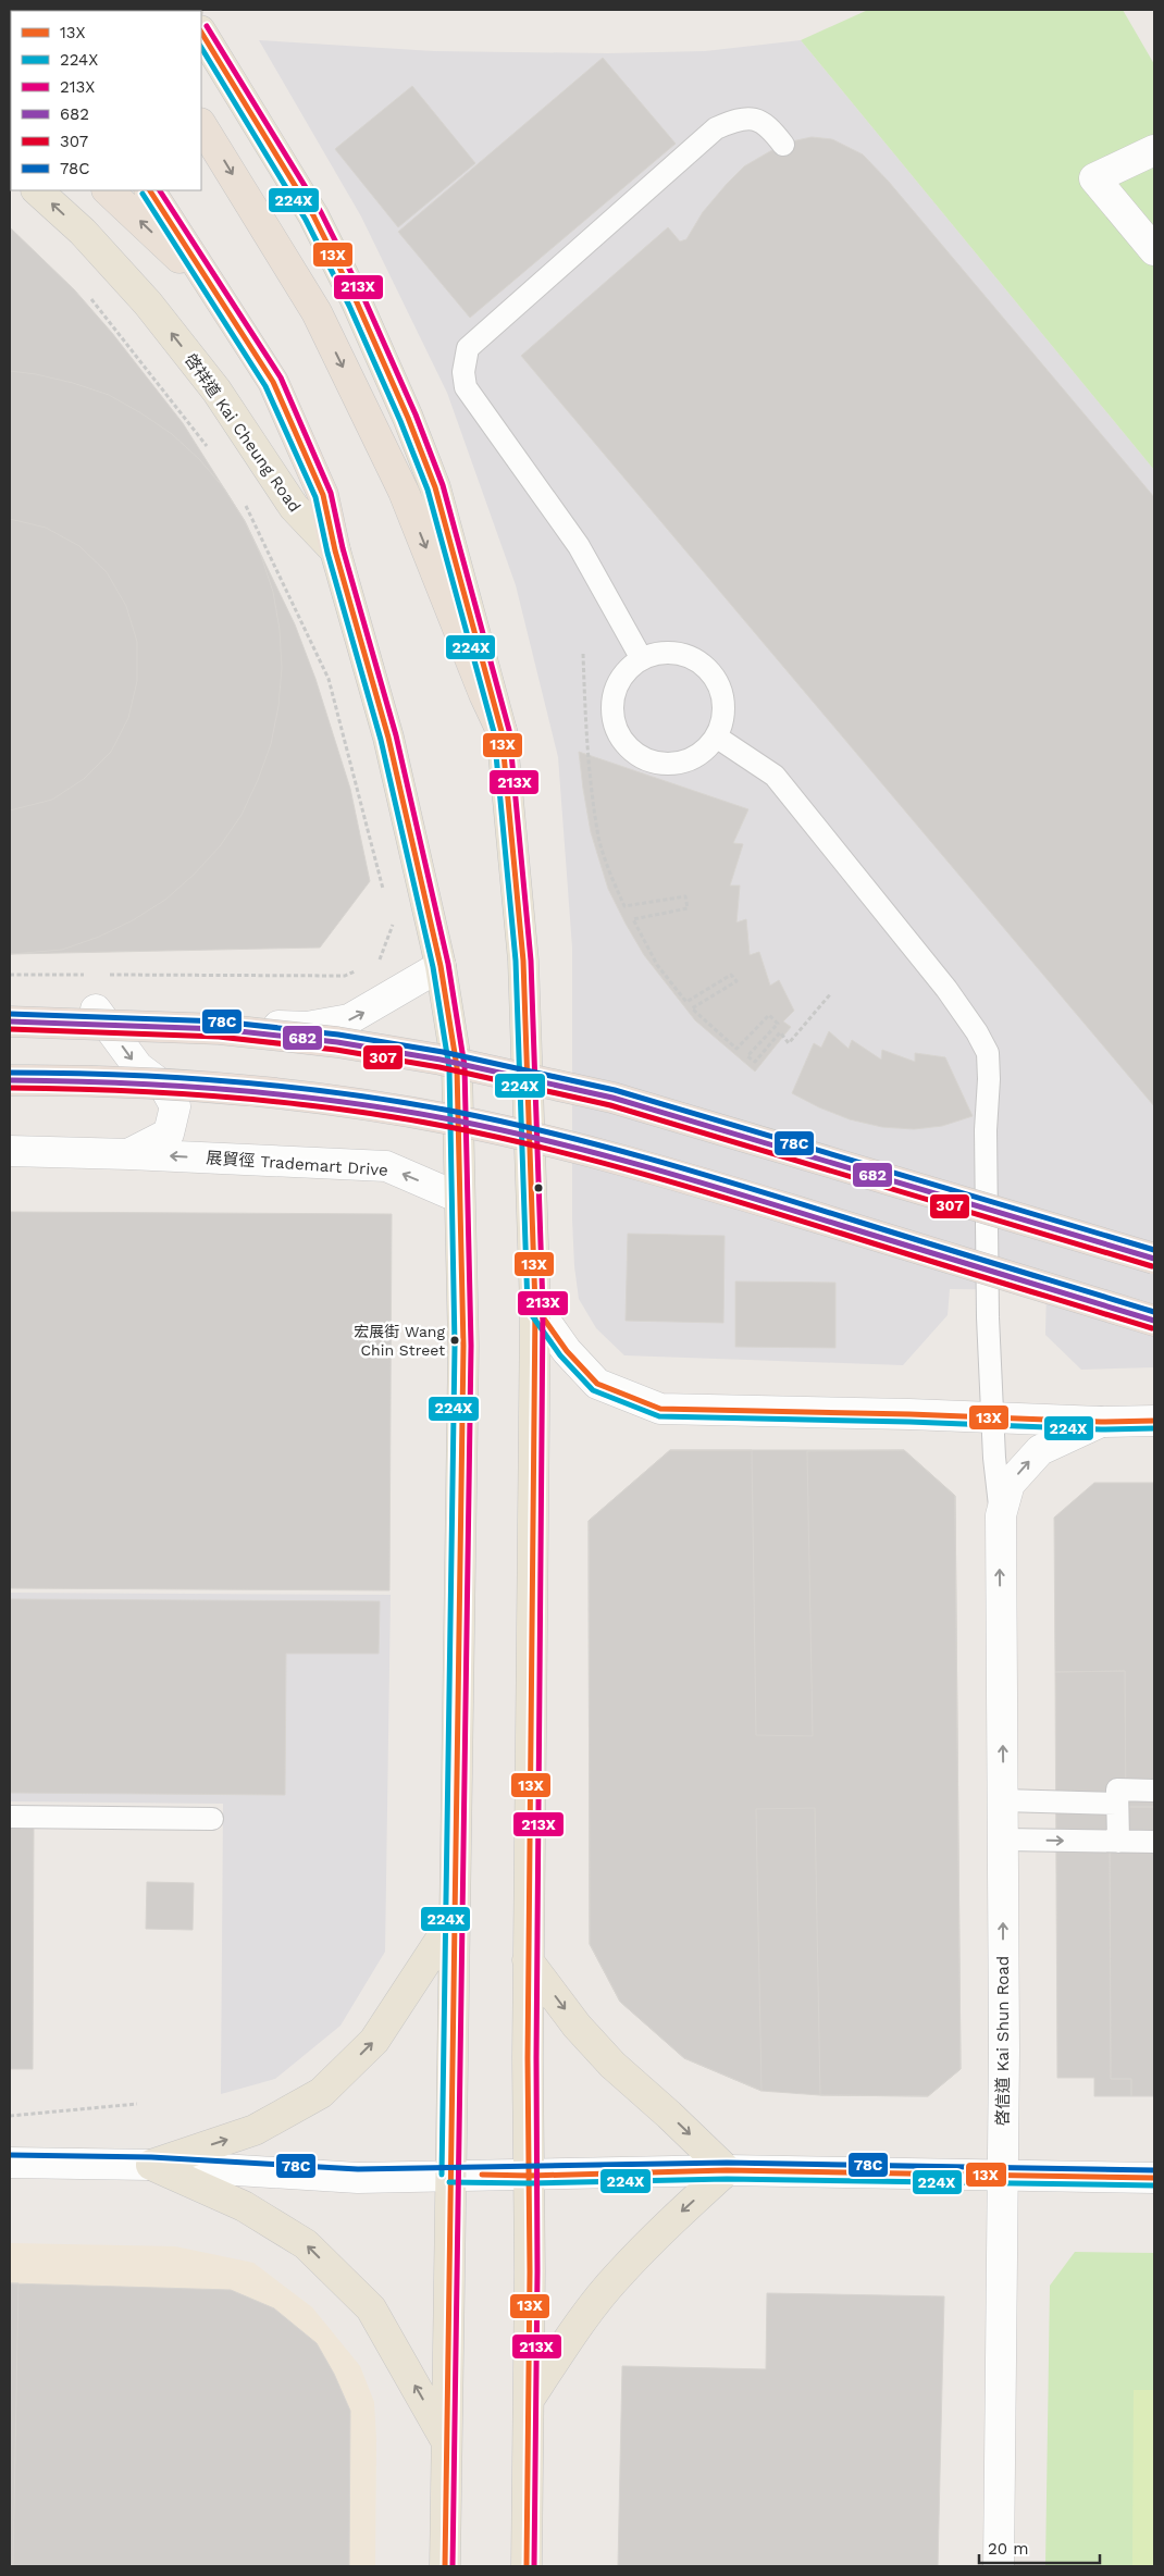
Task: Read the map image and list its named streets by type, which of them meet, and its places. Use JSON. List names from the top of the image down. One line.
{"streets":{"main road":["啓祥道 Kai Cheung Road"],"street":["展貿徑 Trademart Drive","啓信道 Kai Shun Road"]},"crossings":[["啓祥道 Kai Cheung Road","展貿徑 Trademart Drive"]],"places":["宏展街 Wang Chin Street"],"lines":["transit line 213X","transit line 13X","transit line 224X","transit line 78C","transit line 682","transit line 307"],"legend":["13X","224X","213X","682","307","78C"],"scale_bar":"20 m"}
